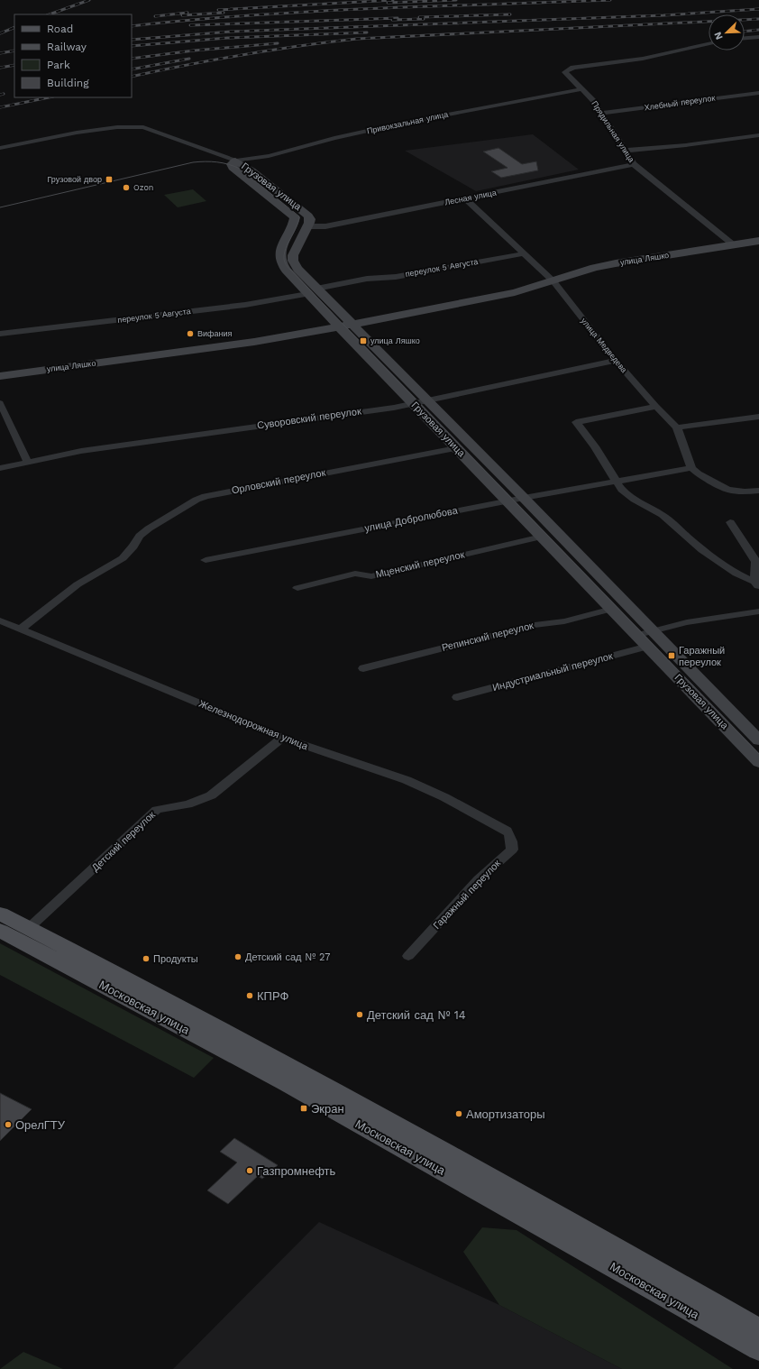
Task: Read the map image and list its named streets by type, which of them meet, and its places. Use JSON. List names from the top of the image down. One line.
{"streets":{"main road":["Московская улица"],"street":["Хлебный переулок","Привокзальная улица","Прядильная улица","Грузовая улица","Лесная улица","улица Ляшко","переулок 5 Августа","улица Медведева","Суворовский переулок","Орловский переулок","улица Добролюбова","Мценский переулок","Репинский переулок","Индустриальный переулок","Железнодорожная улица","Детский переулок","Гаражный переулок"]},"crossings":[["Хлебный переулок","Прядильная улица"],["Привокзальная улица","Прядильная улица"],["Привокзальная улица","Грузовая улица"],["Прядильная улица","Лесная улица"],["Прядильная улица","улица Ляшко"],["Грузовая улица","Лесная улица"],["Грузовая улица","улица Ляшко"],["Грузовая улица","переулок 5 Августа"],["Грузовая улица","Суворовский переулок"],["Грузовая улица","Орловский переулок"],["Грузовая улица","улица Добролюбова"],["Грузовая улица","Мценский переулок"],["Грузовая улица","Репинский переулок"],["Грузовая улица","Индустриальный переулок"],["Лесная улица","улица Медведева"],["улица Ляшко","улица Медведева"],["переулок 5 Августа","улица Медведева"],["улица Медведева","Суворовский переулок"],["улица Медведева","улица Добролюбова"],["Орловский переулок","Железнодорожная улица"],["Железнодорожная улица","Детский переулок"],["Железнодорожная улица","Гаражный переулок"],["Детский переулок","Московская улица"]],"places":{"transit":["Грузовой двор","улица Ляшко","Гаражный переулок","Экран"],"other":["Ozon","Вифания","Детский сад № 27","Продукты","КПРФ","Детский сад № 14","Амортизаторы","ОрелГТУ","Газпромнефть"]},"legend":["Road","Railway","Park","Building"],"north":"bottom left"}
